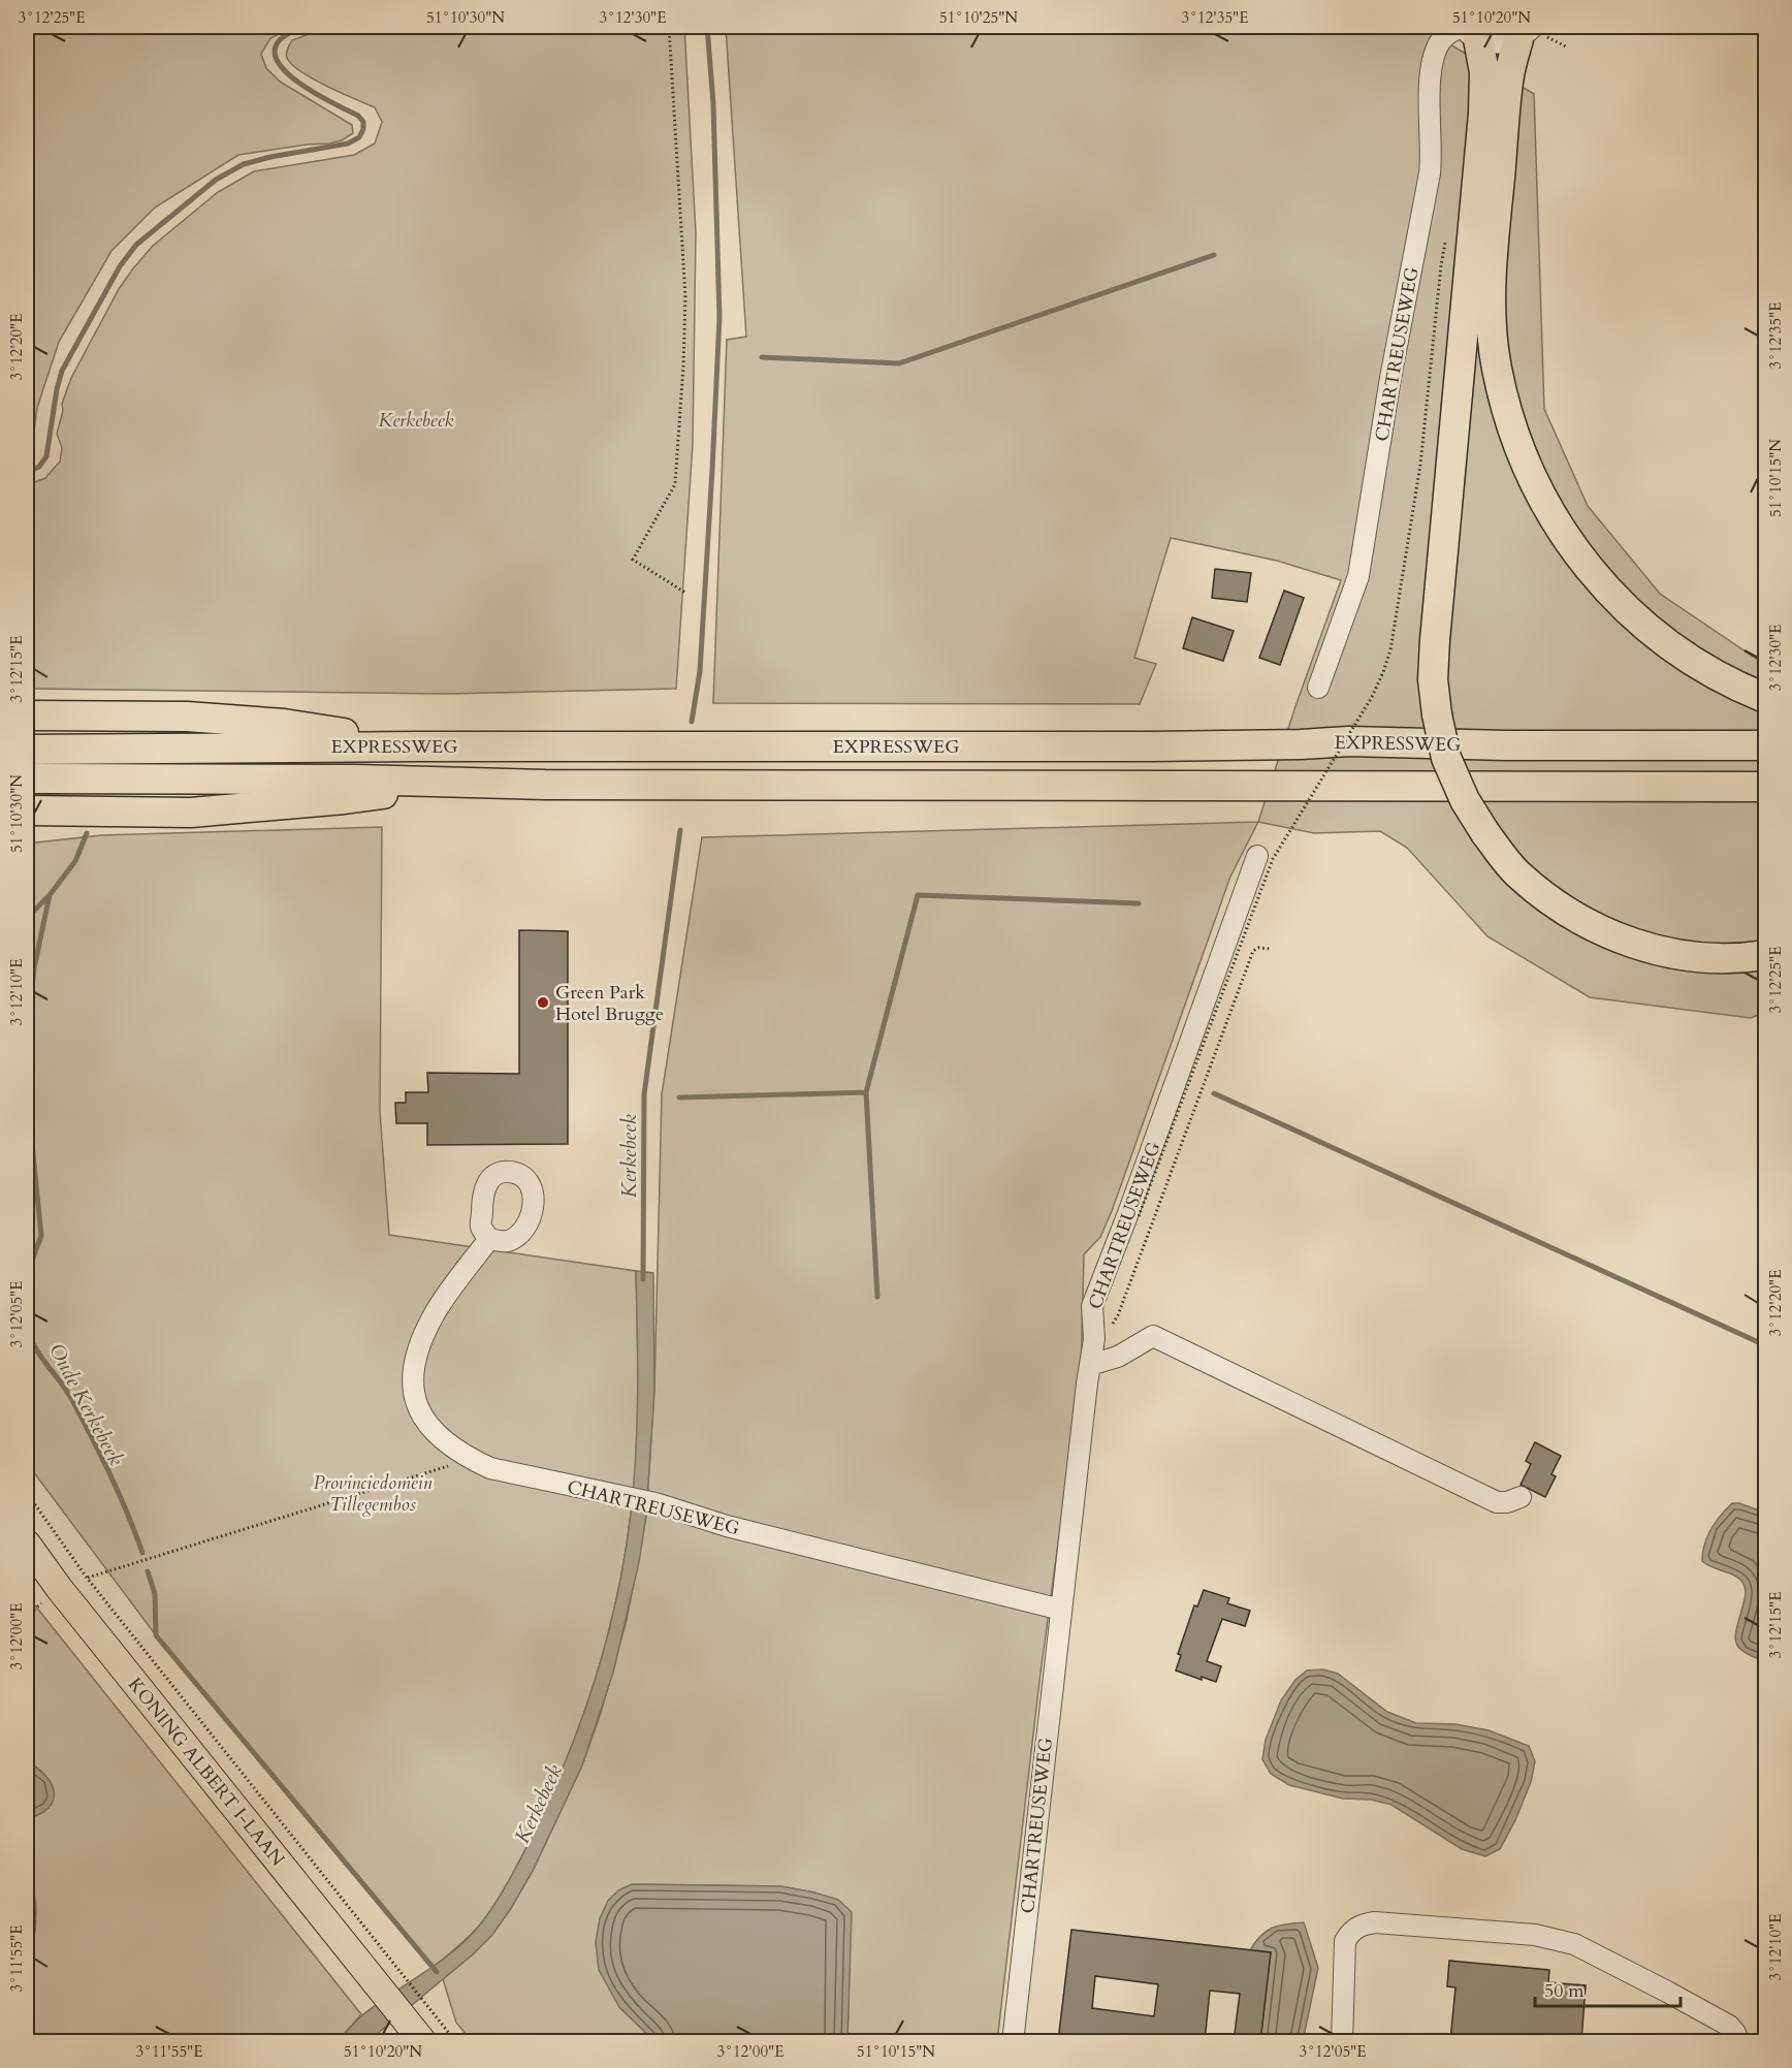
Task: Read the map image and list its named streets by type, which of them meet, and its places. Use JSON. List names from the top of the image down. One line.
{"streets":{"highway":["EXPRESSWEG"],"main road":["KONING ALBERT I-LAAN"],"street":["CHARTREUSEWEG"]},"water":["Kerkebeek","Oude Kerkebeek"],"parks":["Kerkebeek","Provinciedomein Tillegembos"],"places":["Green Park Hotel Brugge"],"scale_bar":"50 m","coordinates":["3°12'25\"E","51°10'30\"N","3°12'30\"E","51°10'25\"N","3°12'35\"E","51°10'20\"N","3°12'20\"E","51°10'15\"N","3°12'15\"E","3°12'10\"E","3°12'05\"E","3°12'00\"E","3°11'55\"E"]}
